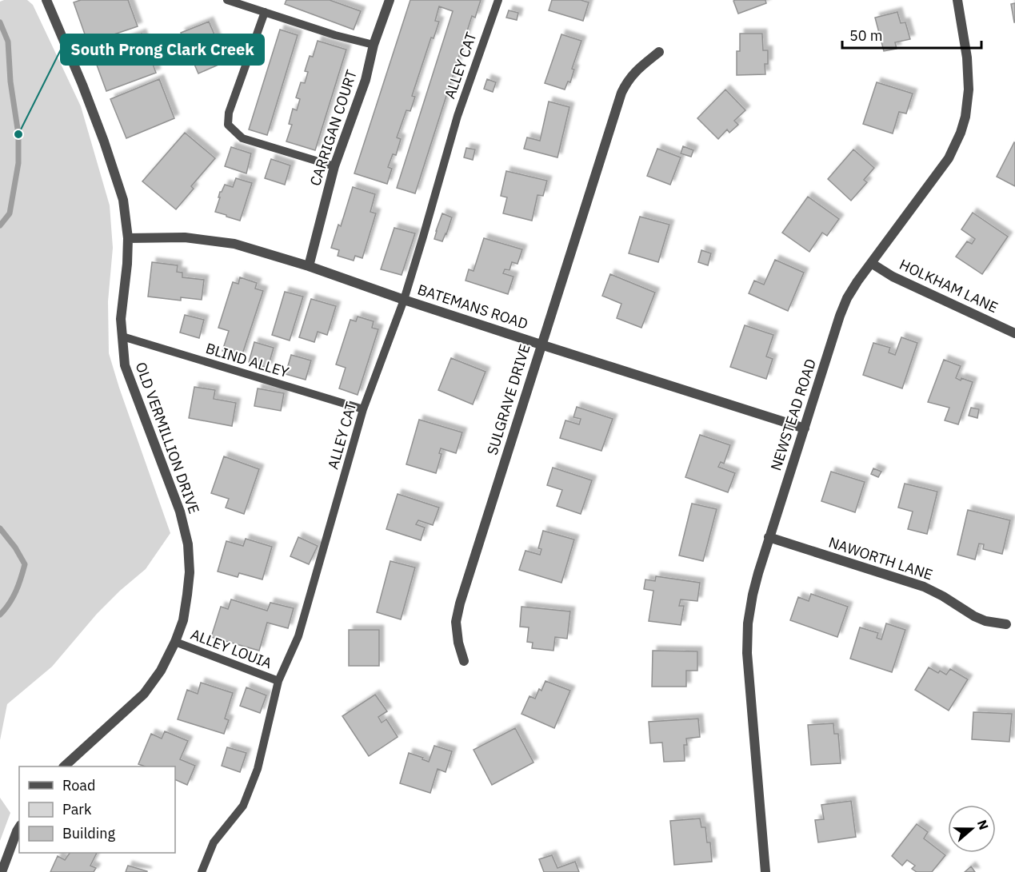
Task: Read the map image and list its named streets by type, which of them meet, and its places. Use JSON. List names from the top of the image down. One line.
{"streets":{"street":["CARRIGAN COURT","HOLKHAM LANE","BATEMANS ROAD","SULGRAVE DRIVE","NEWSTEAD ROAD","OLD VERMILLION DRIVE","NAWORTH LANE"],"lane":["ALLEY CAT","BLIND ALLEY","ALLEY LOUIA"]},"crossings":[["ALLEY CAT","BATEMANS ROAD"],["ALLEY CAT","BLIND ALLEY"],["ALLEY CAT","ALLEY LOUIA"],["CARRIGAN COURT","BATEMANS ROAD"],["HOLKHAM LANE","NEWSTEAD ROAD"],["BATEMANS ROAD","SULGRAVE DRIVE"],["BATEMANS ROAD","NEWSTEAD ROAD"],["BATEMANS ROAD","OLD VERMILLION DRIVE"],["BLIND ALLEY","OLD VERMILLION DRIVE"],["NEWSTEAD ROAD","NAWORTH LANE"],["OLD VERMILLION DRIVE","ALLEY LOUIA"]],"places":["South Prong Clark Creek"],"legend":["Road","Park","Building"],"scale_bar":"50 m","north":"right"}
